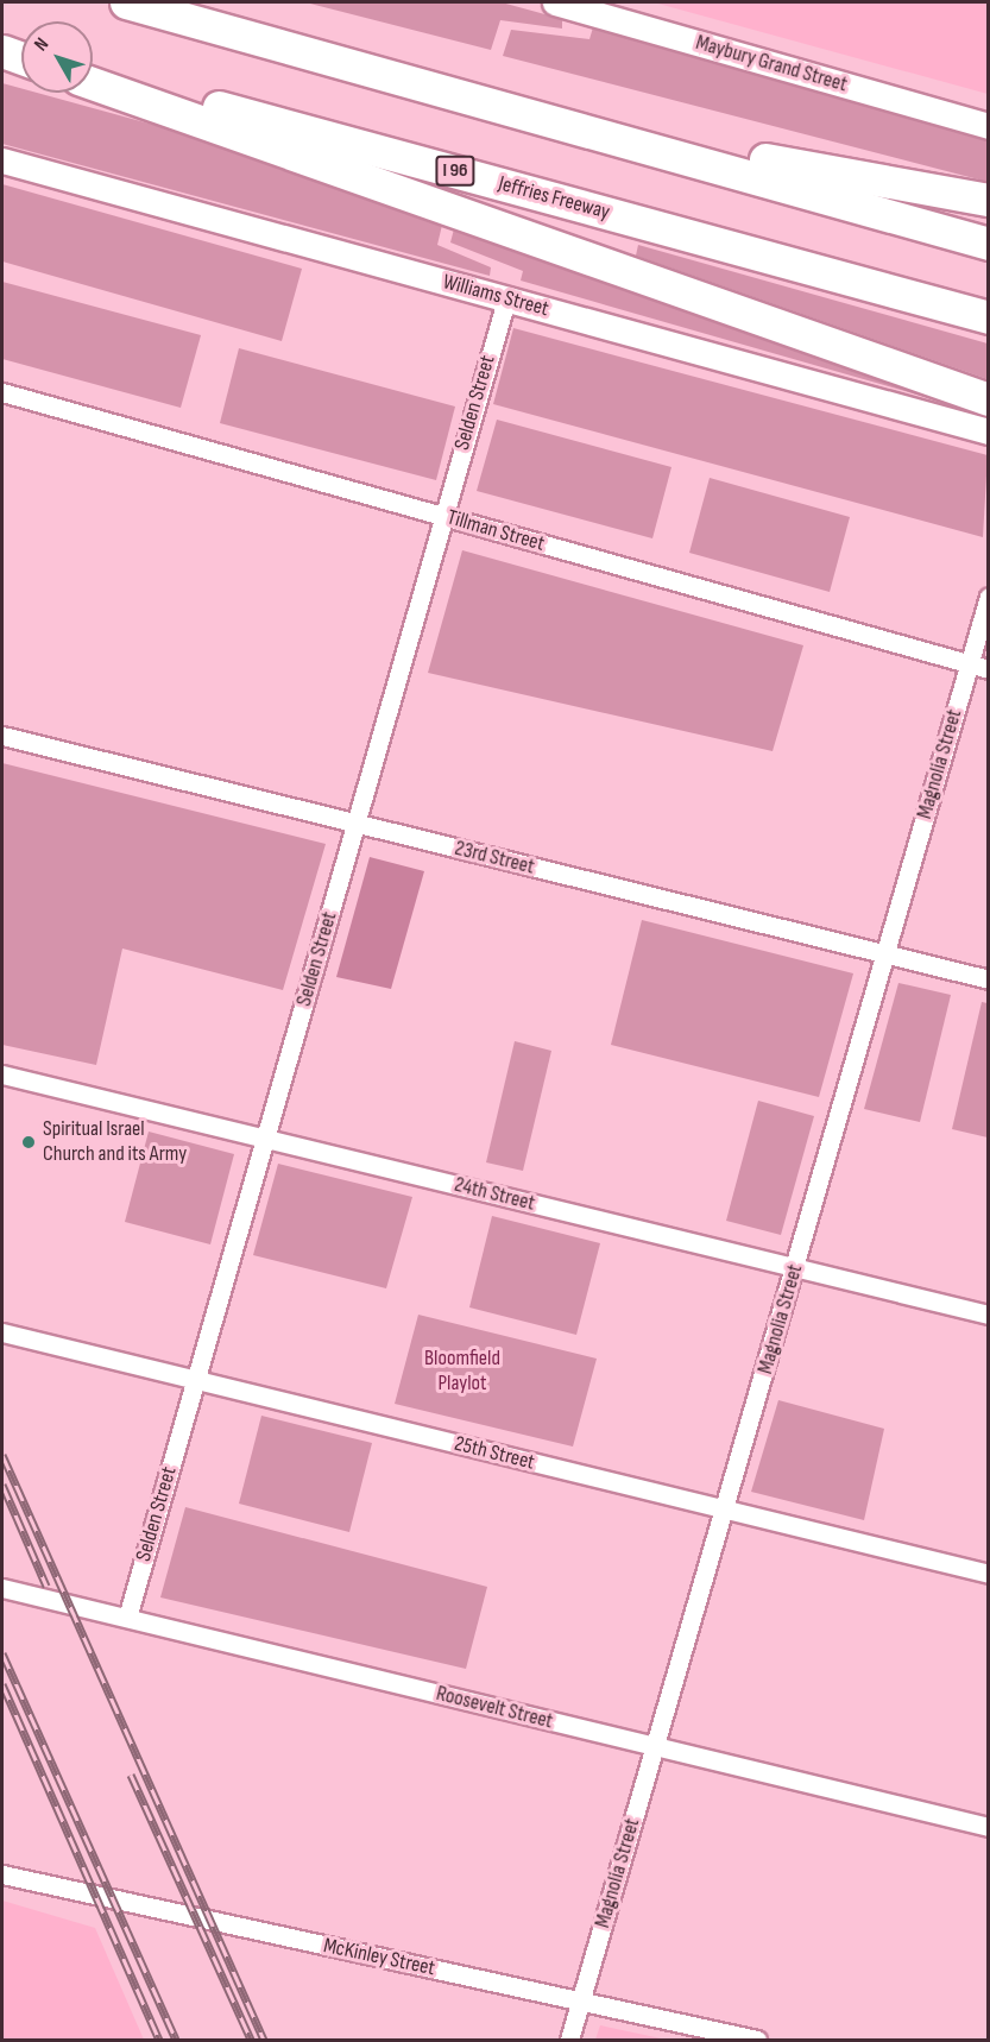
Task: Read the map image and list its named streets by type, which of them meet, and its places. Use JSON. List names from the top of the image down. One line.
{"streets":{"highway":["I 96","Jeffries Freeway"],"street":["Maybury Grand Street","Williams Street","Selden Street","Tillman Street","Magnolia Street","23rd Street","24th Street","25th Street","Roosevelt Street","McKinley Street"]},"crossings":[["Williams Street","Selden Street"],["Selden Street","Tillman Street"],["Selden Street","23rd Street"],["Selden Street","24th Street"],["Selden Street","25th Street"],["Selden Street","Roosevelt Street"],["Tillman Street","Magnolia Street"],["Magnolia Street","23rd Street"],["Magnolia Street","24th Street"],["Magnolia Street","25th Street"],["Magnolia Street","Roosevelt Street"],["Magnolia Street","McKinley Street"]],"parks":["Bloomfield Playlot"],"places":["Spiritual Israel Church and its Army"],"north":"top left"}
